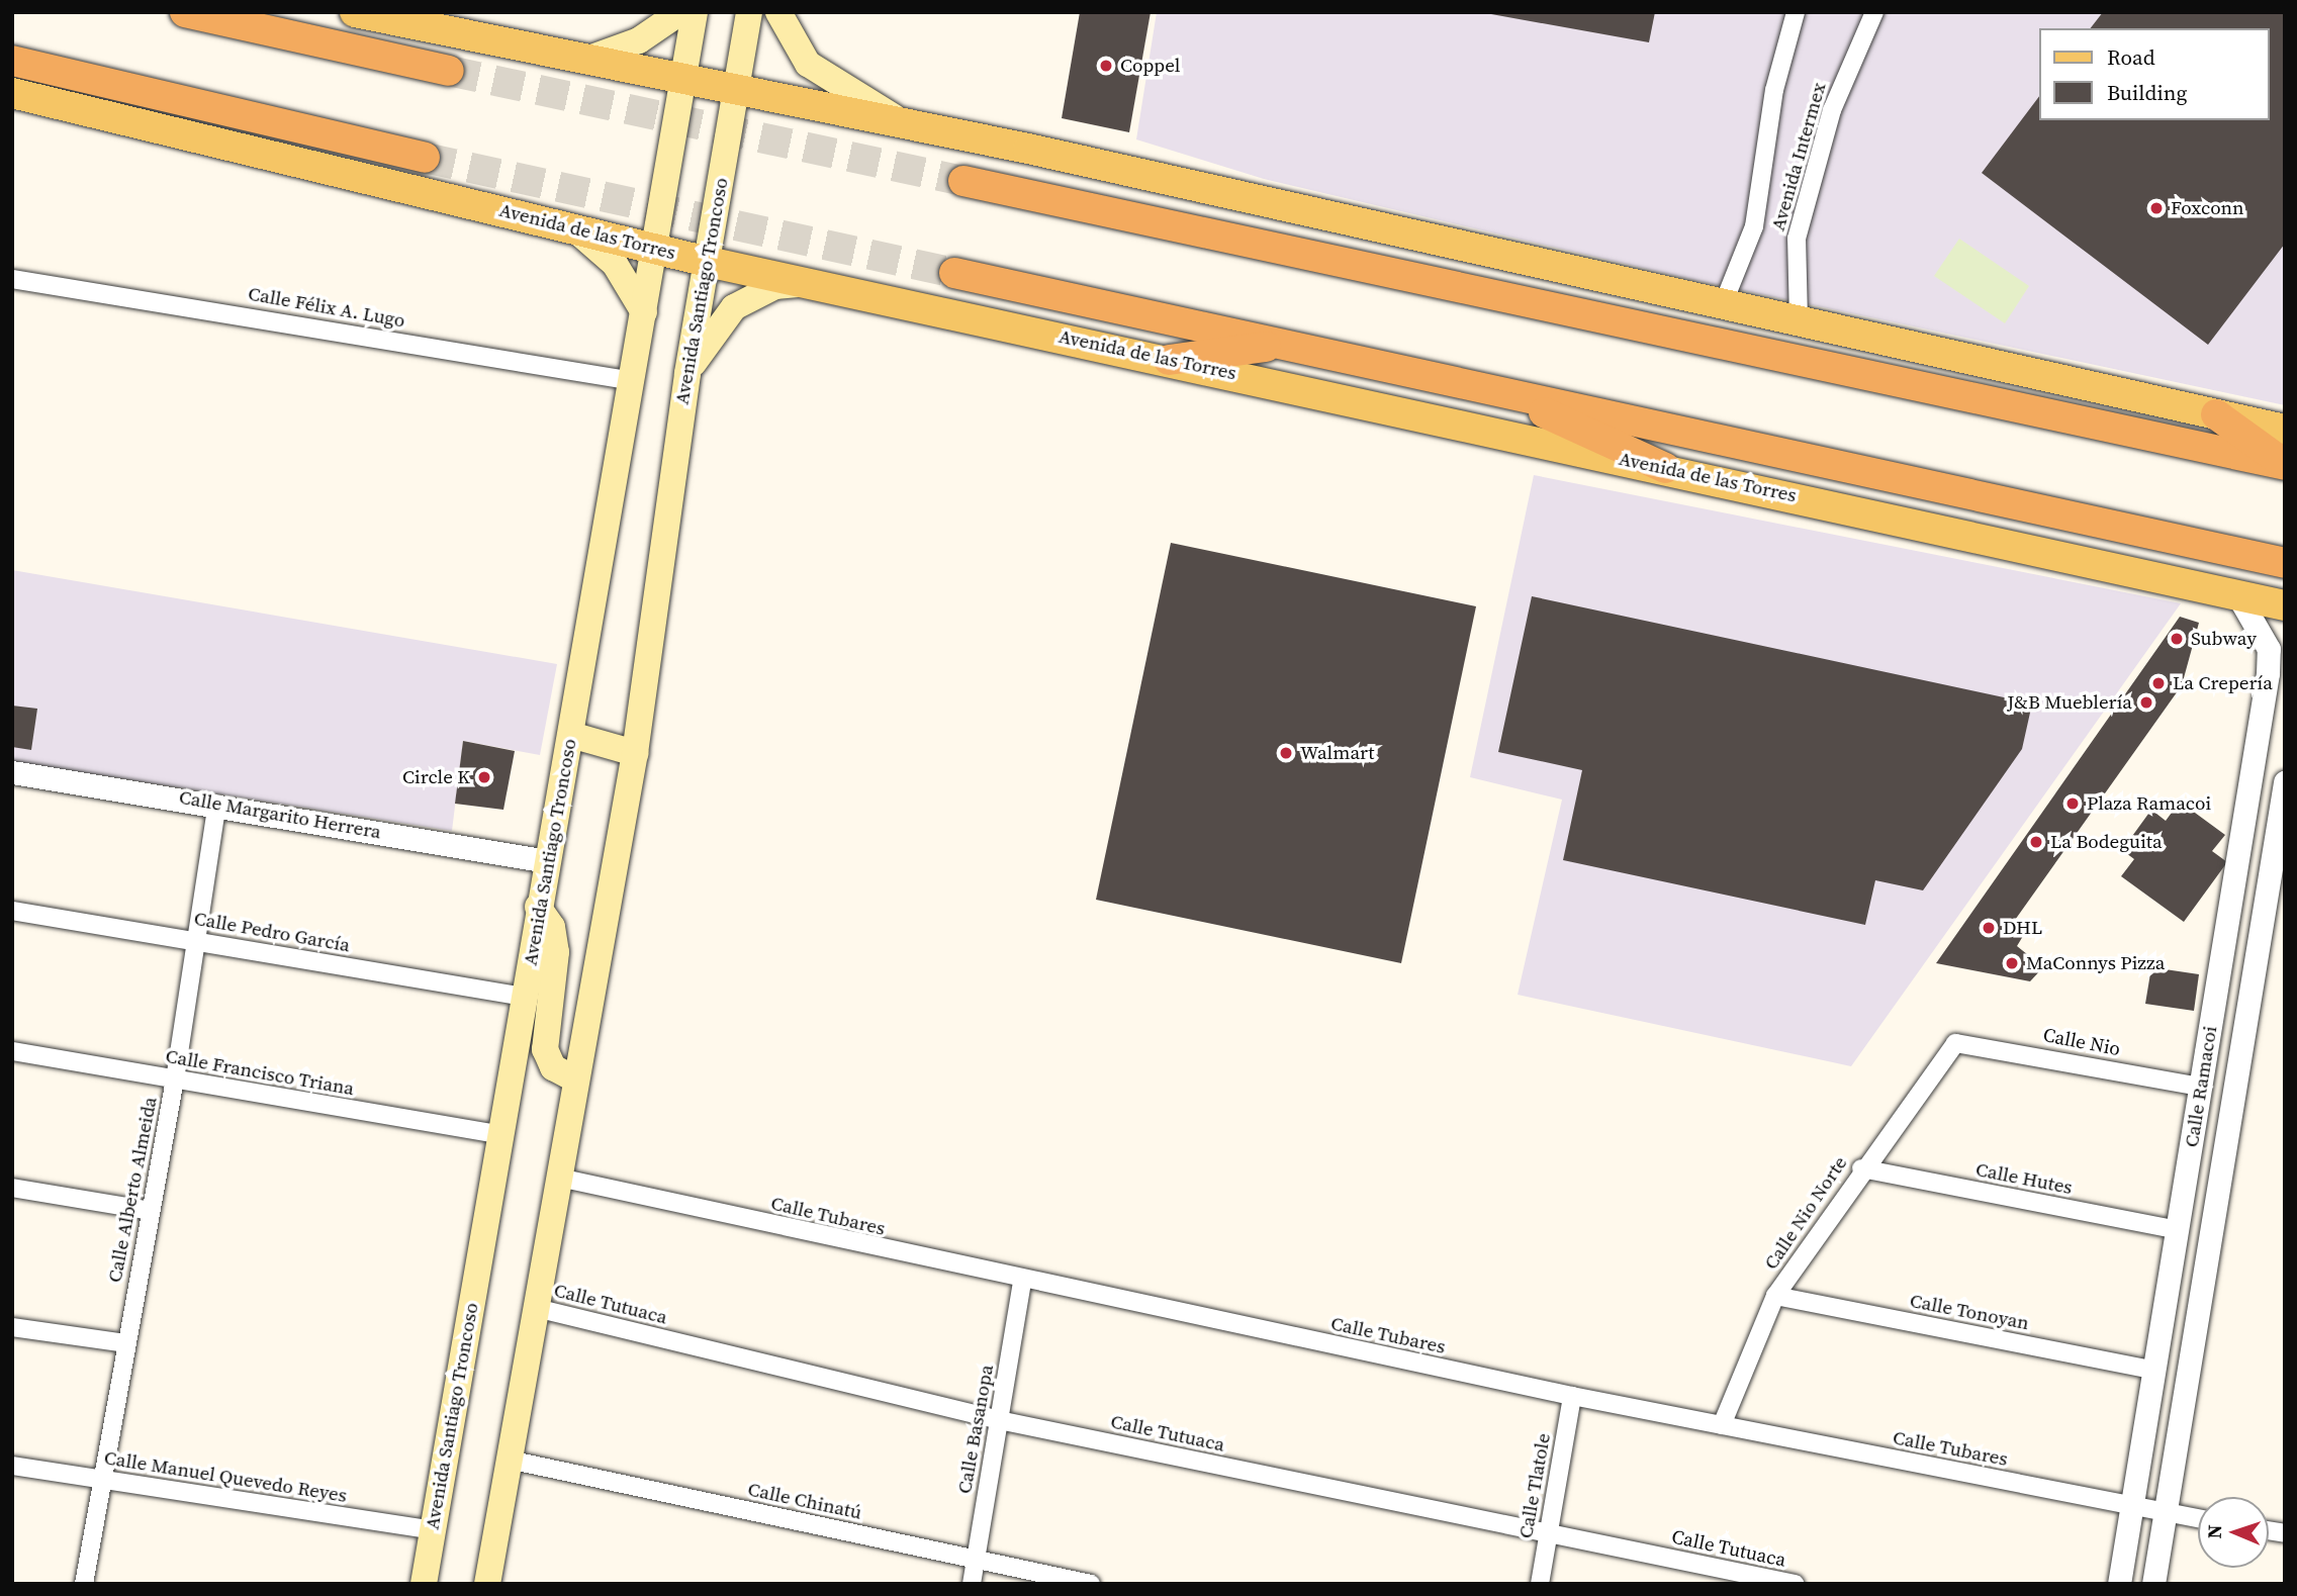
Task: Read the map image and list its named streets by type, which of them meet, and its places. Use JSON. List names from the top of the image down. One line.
{"streets":{"highway":["Avenida de las Torres"],"main road":["Avenida Santiago Troncoso"],"street":["Avenida Intermex","Calle Félix A. Lugo","Calle Margarito Herrera","Calle Pedro García","Calle Nio","Calle Francisco Triana","Calle Ramacoi","Calle Hutes","Calle Alberto Almeida","Calle Nio Norte","Calle Tubares","Calle Tutuaca","Calle Tonoyan","Calle Basanopa","Calle Manuel Quevedo Reyes","Calle Tlatole","Calle Chinatú"]},"crossings":[["Avenida de las Torres","Avenida Santiago Troncoso"],["Avenida de las Torres","Calle Ramacoi"],["Avenida Santiago Troncoso","Calle Félix A. Lugo"],["Avenida Santiago Troncoso","Calle Margarito Herrera"],["Avenida Santiago Troncoso","Calle Pedro García"],["Avenida Santiago Troncoso","Calle Francisco Triana"],["Avenida Santiago Troncoso","Calle Tubares"],["Avenida Santiago Troncoso","Calle Tutuaca"],["Avenida Santiago Troncoso","Calle Manuel Quevedo Reyes"],["Avenida Santiago Troncoso","Calle Chinatú"],["Calle Margarito Herrera","Calle Alberto Almeida"],["Calle Pedro García","Calle Alberto Almeida"],["Calle Nio","Calle Ramacoi"],["Calle Nio","Calle Nio Norte"],["Calle Francisco Triana","Calle Alberto Almeida"],["Calle Ramacoi","Calle Hutes"],["Calle Ramacoi","Calle Tubares"],["Calle Ramacoi","Calle Tonoyan"],["Calle Hutes","Calle Nio Norte"],["Calle Alberto Almeida","Calle Manuel Quevedo Reyes"],["Calle Nio Norte","Calle Tubares"],["Calle Nio Norte","Calle Tonoyan"],["Calle Tubares","Calle Basanopa"],["Calle Tubares","Calle Tlatole"],["Calle Tutuaca","Calle Basanopa"],["Calle Tutuaca","Calle Tlatole"],["Calle Basanopa","Calle Chinatú"]],"places":["Coppel","Foxconn","Subway","La Crepería","J&B Mueblería","Walmart","Circle K","Plaza Ramacoi","La Bodeguita","DHL","MaConnys Pizza"],"legend":["Road","Building"],"north":"left"}
